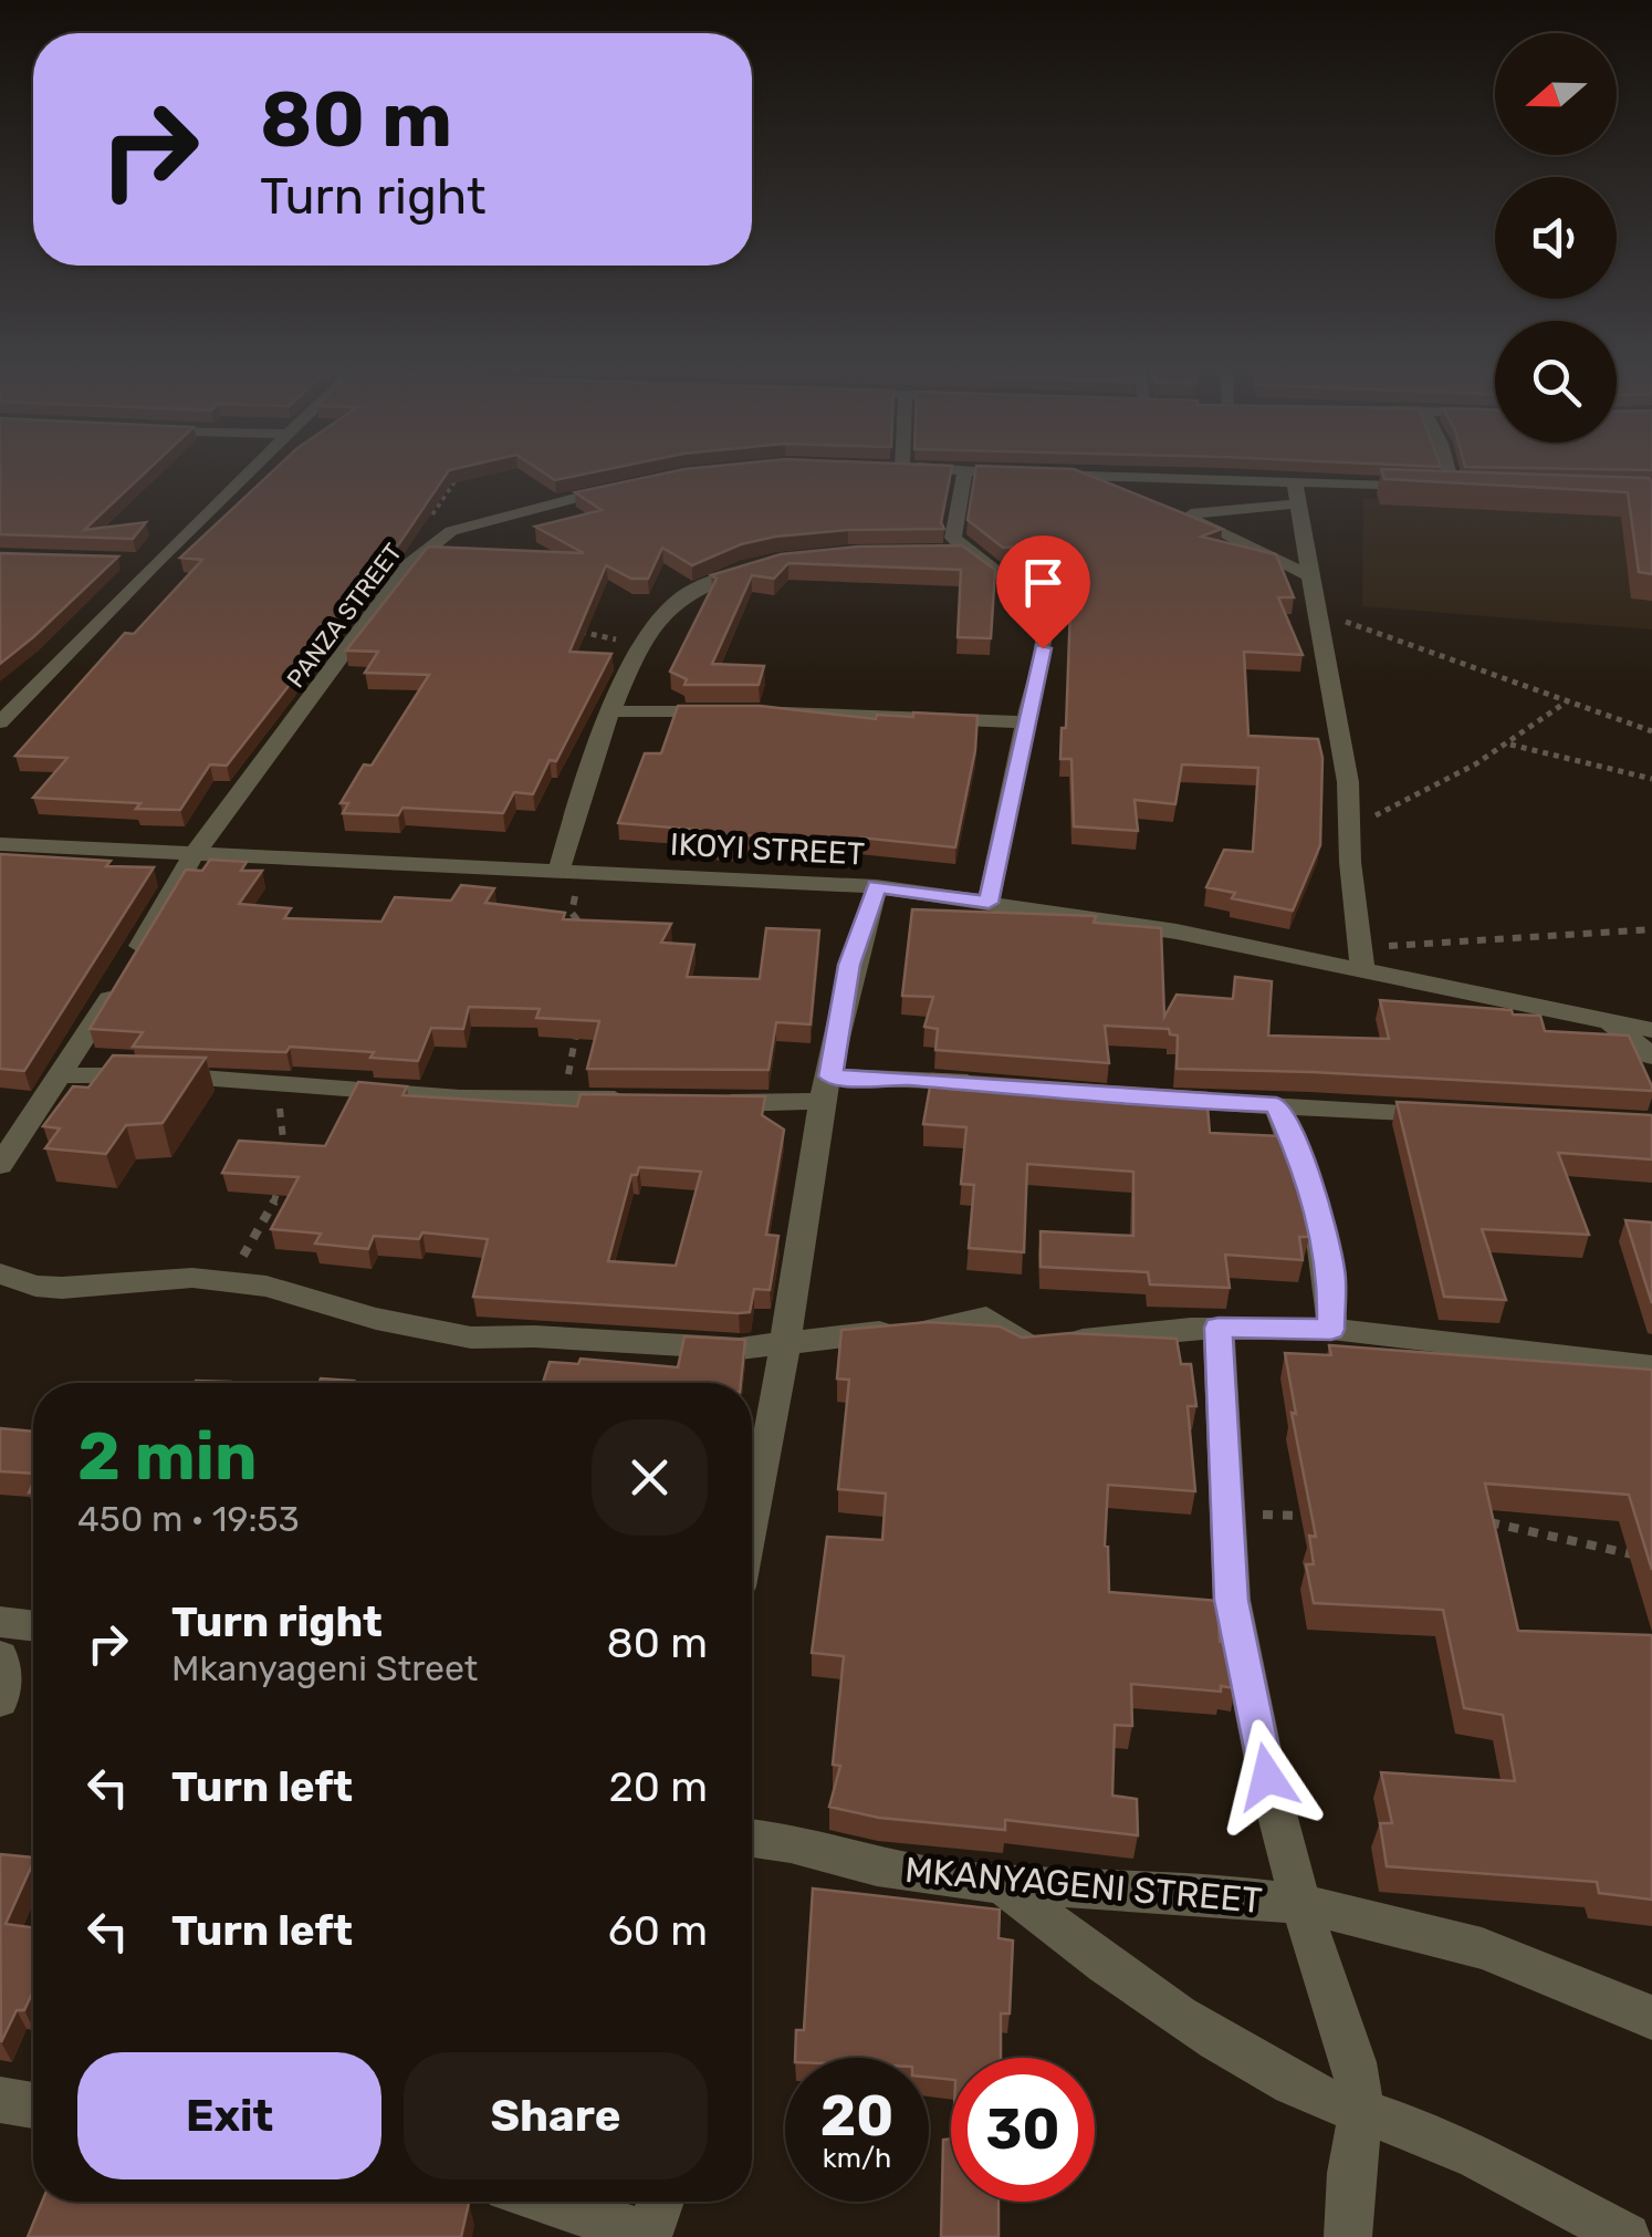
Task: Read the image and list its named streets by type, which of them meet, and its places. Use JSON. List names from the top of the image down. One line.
{"streets":{"street":["PANZA STREET","IKOYI STREET","MKANYAGENI STREET"]},"crossings":[["PANZA STREET","IKOYI STREET"]],"north":"left","page":{"turn":["80 m","Turn right"],"heading":["2 min","450 m · 19:53"],"list":[{"name":"Turn right","note":"Mkanyageni Street","value":"80 m"},{"name":"Turn left","value":"20 m"},{"name":"Turn left","value":"60 m"}],"buttons":["Exit","Share"],"speed":"20 km/h","limit":"30"}}
